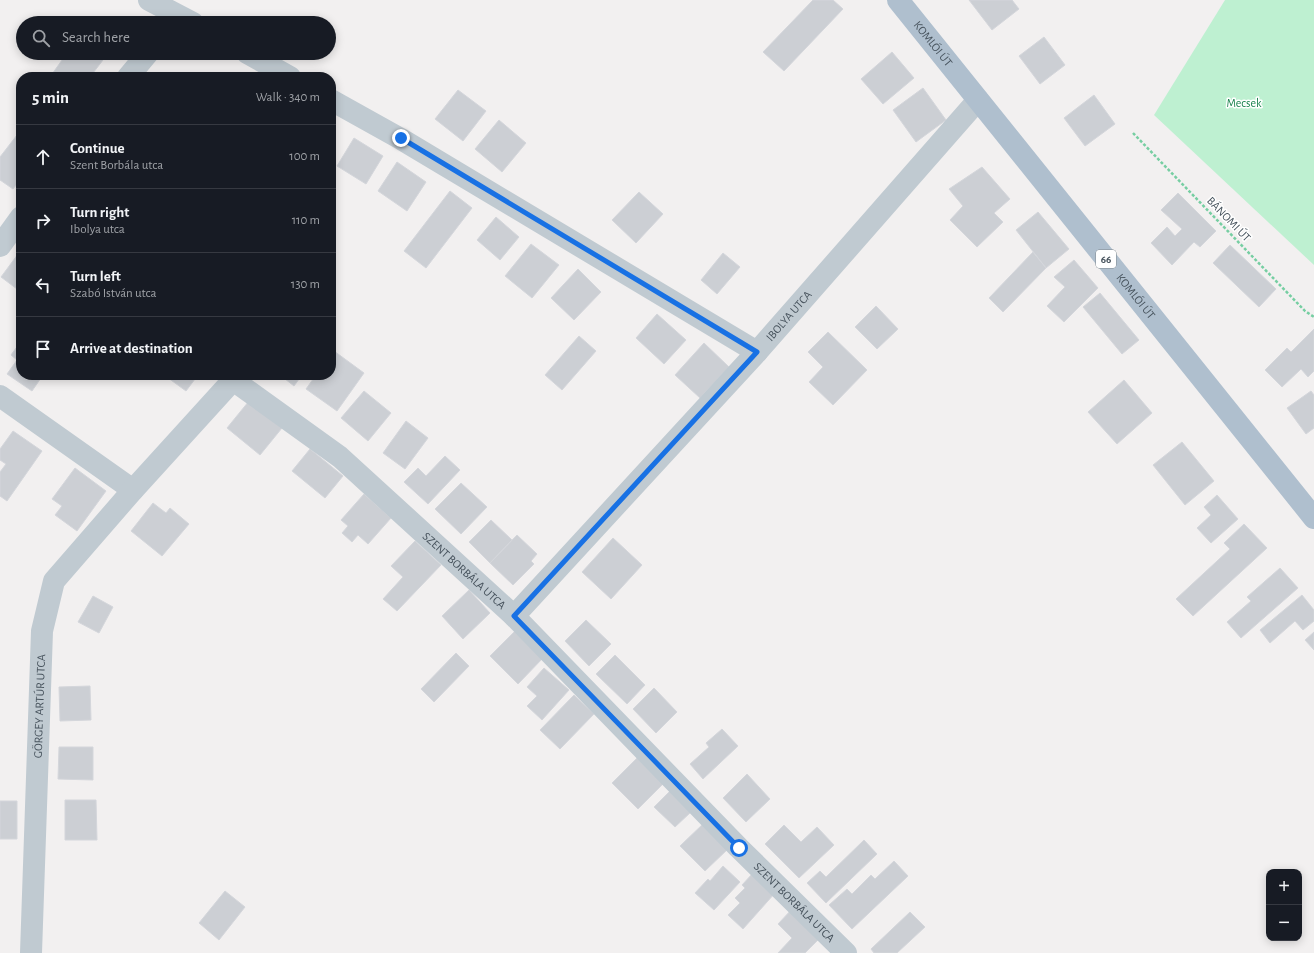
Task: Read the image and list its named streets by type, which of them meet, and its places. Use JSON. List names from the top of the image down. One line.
{"streets":{"main road":["KOMLÓI ÚT","66"],"street":["IBOLYA UTCA","SZENT BORBÁLA UTCA","GÖRGEY ARTÚR UTCA"],"path":["BÁNOMI ÚT"]},"crossings":[["KOMLÓI ÚT","IBOLYA UTCA"],["IBOLYA UTCA","SZENT BORBÁLA UTCA"],["SZENT BORBÁLA UTCA","GÖRGEY ARTÚR UTCA"]],"parks":["Mecsek"],"page":{"search":"Search here","heading":["5 min","Walk · 340 m"],"list":[["Continue","Szent Borbála utca","100 m"],["Turn right","Ibolya utca","110 m"],["Turn left","Szabó István utca","130 m"],"Arrive at destination"],"map_buttons":["+","−"]}}
